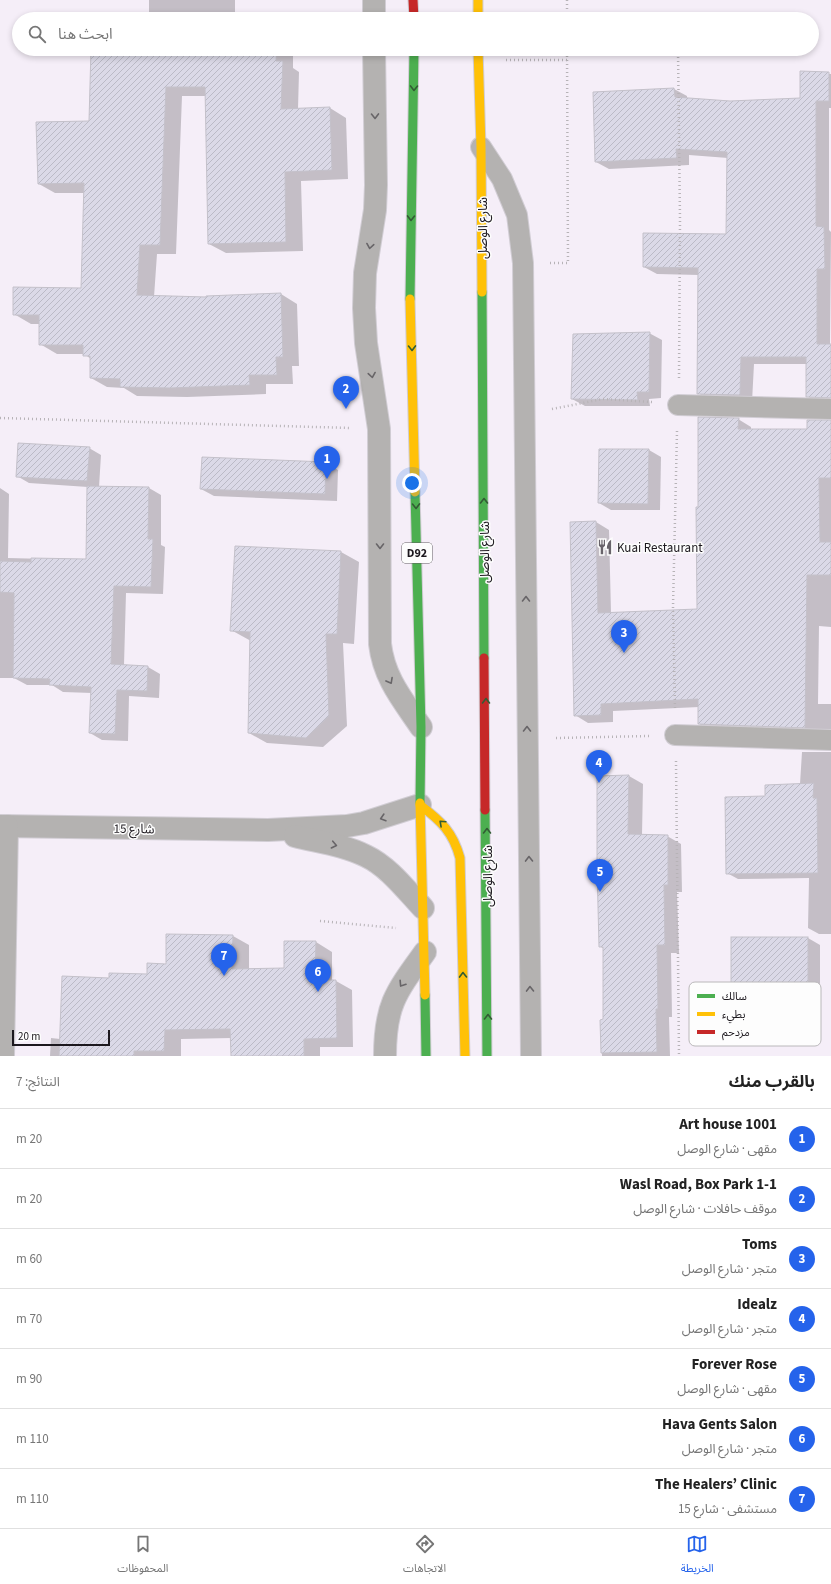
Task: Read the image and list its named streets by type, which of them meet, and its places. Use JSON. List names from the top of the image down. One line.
{"streets":{"main road":["شارع الوصل","D92"],"street":["شارع 15"]},"crossings":[["D92","شارع 15"]],"places":{"restaurant":["Kuai Restaurant"]},"legend":["سالك","بطيء","مزدحم"],"scale_bar":"20 m","page":{"search":"ابحث هنا","pins":["2","1","3","4","5","7","6"],"scale":"20 m","heading":["بالقرب منك","النتائج: 7"],"list":[{"mark":"1","name":"Art house 1001","note":"مقهى · شارع الوصل","value":"20 m"},{"mark":"2","name":"Wasl Road, Box Park 1-1","note":"موقف حافلات · شارع الوصل","value":"20 m"},{"mark":"3","name":"Toms","note":"متجر · شارع الوصل","value":"60 m"},{"mark":"4","name":"Idealz","note":"متجر · شارع الوصل","value":"70 m"},{"mark":"5","name":"Forever Rose","note":"مقهى · شارع الوصل","value":"90 m"},{"mark":"6","name":"Hava Gents Salon","note":"متجر · شارع الوصل","value":"110 m"},{"mark":"7","name":"The Healers’ Clinic","note":"مستشفى · شارع 15","value":"110 m"}],"nav":["الخريطة","الاتجاهات","المحفوظات"]}}
